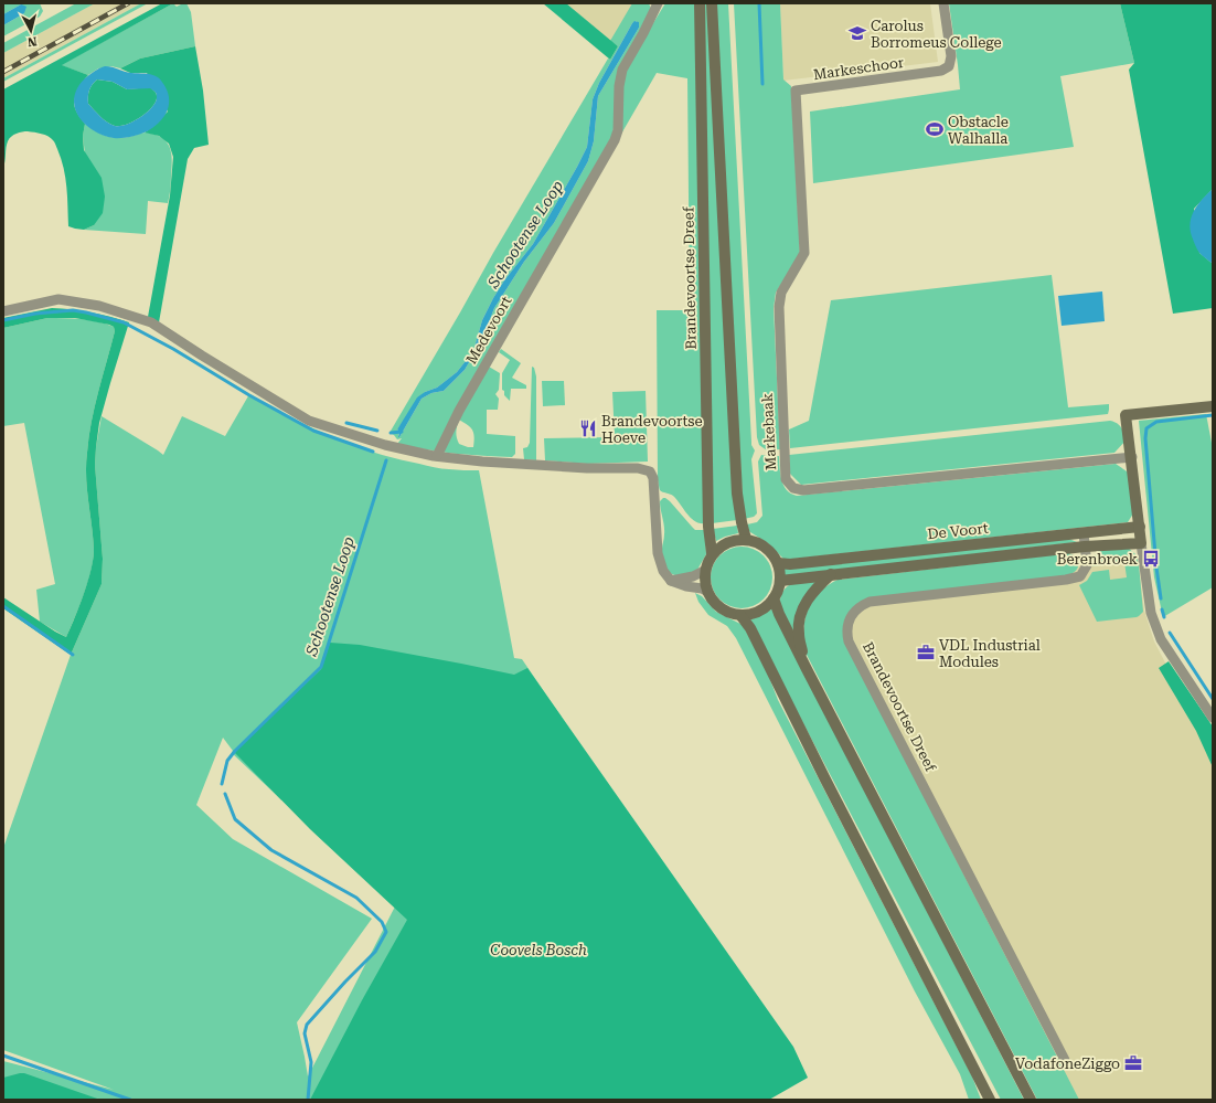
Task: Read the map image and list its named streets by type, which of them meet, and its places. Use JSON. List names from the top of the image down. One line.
{"streets":{"main road":["Brandevoortse Dreef","De Voort"],"street":["Markeschoor","Medevoort","Markebaak"]},"crossings":[["Markeschoor","Markebaak"],["Brandevoortse Dreef","De Voort"]],"water":["Schootense Loop"],"parks":["Coovels Bosch"],"places":{"school or university":["Carolus Borromeus College"],"sports":["Obstacle Walhalla"],"restaurant":["Brandevoortse Hoeve"],"bus stop":["Berenbroek"],"office":["VDL Industrial Modules","VodafoneZiggo"]},"north":"bottom"}
